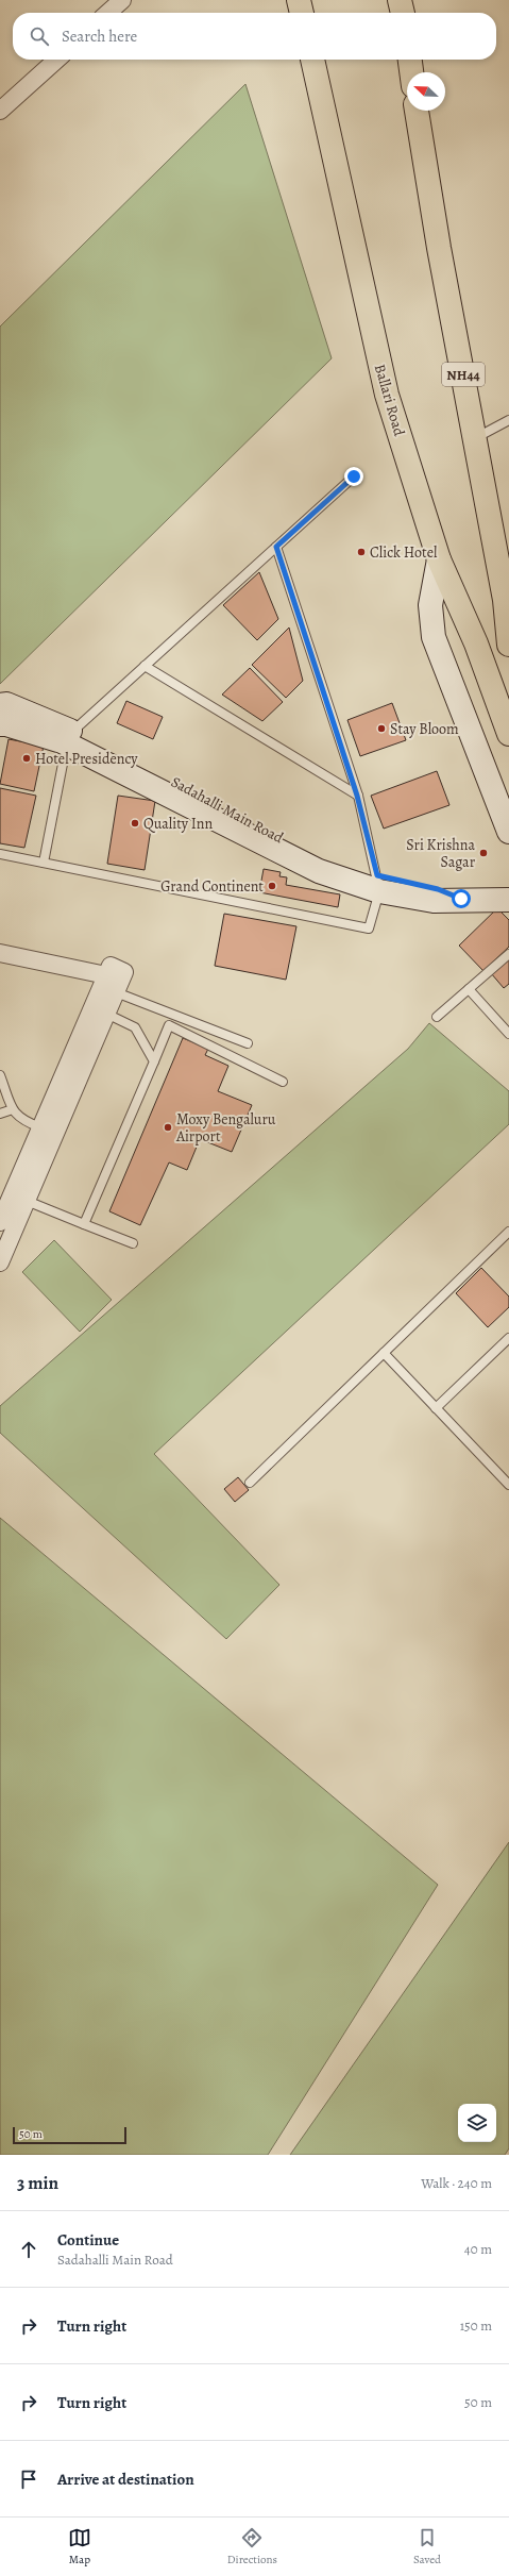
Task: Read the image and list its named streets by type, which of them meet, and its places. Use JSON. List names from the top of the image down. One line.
{"streets":{"highway":["NH44","Ballari Road"],"street":["Sadahalli Main Road"]},"places":["Click Hotel","Stay Bloom","Hotel Presidency","Quality Inn","Sri Krishna Sagar","Grand Continent","Moxy Bengaluru Airport"],"scale_bar":"50 m","north":"top left","page":{"search":"Search here","scale":"50 m","heading":["3 min","Walk · 240 m"],"list":[["Continue","Sadahalli Main Road","40 m"],["Turn right","150 m"],["Turn right","50 m"],"Arrive at destination"],"nav":["Map","Directions","Saved"]}}
